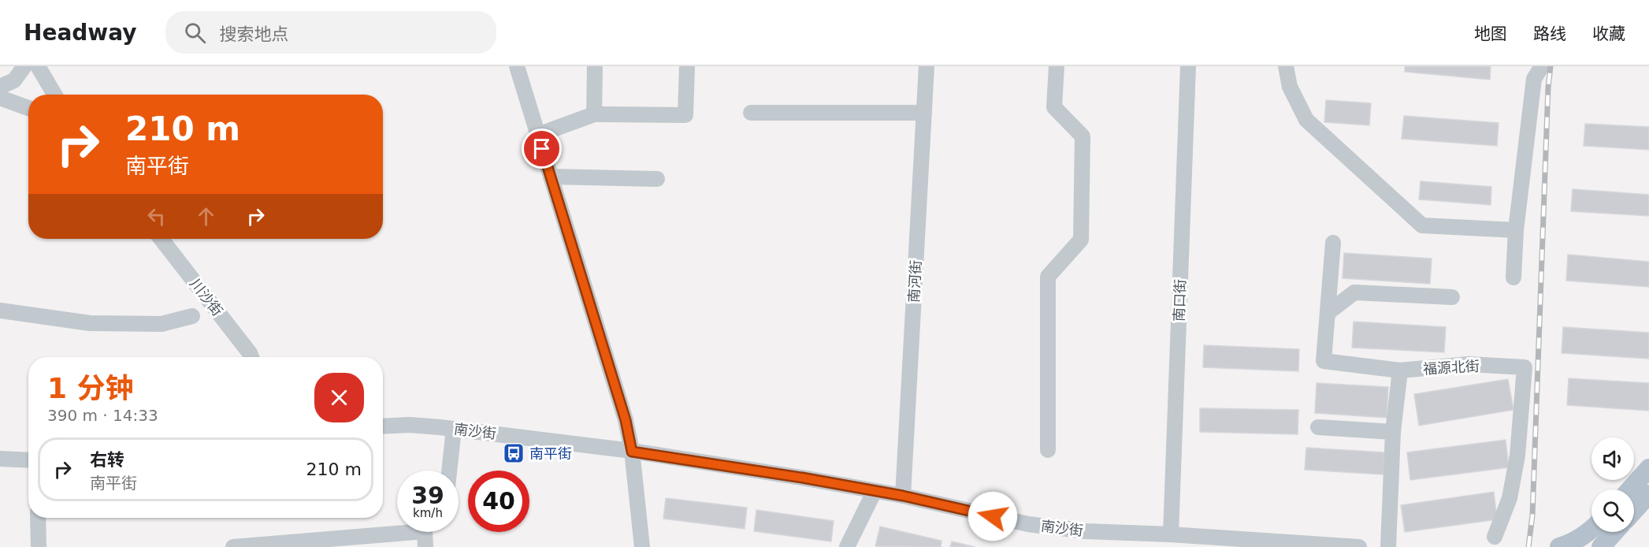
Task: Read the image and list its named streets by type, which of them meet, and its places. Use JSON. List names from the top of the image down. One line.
{"streets":{"street":["南河街","川沙街","南口街","福源北街","南沙街"]},"crossings":[["南河街","南沙街"],["南口街","南沙街"]],"places":{"bus stop":["南平街"]},"page":{"header":"Headway","search":"搜索地点","nav":["地图","路线","收藏"],"turn":["210 m","南平街"],"heading":["1 分钟","390 m · 14:33"],"list":[{"name":"右转","note":"南平街","value":"210 m"}],"speed":"39 km/h","limit":"40"}}
